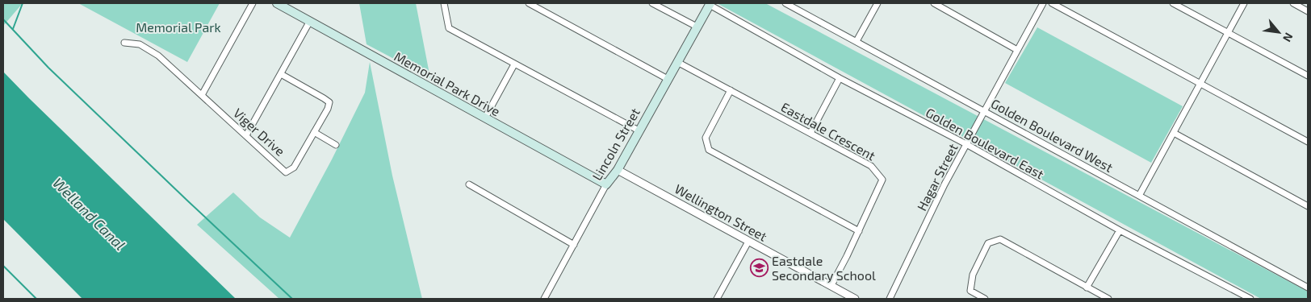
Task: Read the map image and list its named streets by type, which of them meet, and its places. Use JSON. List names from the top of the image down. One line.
{"streets":{"main road":["Memorial Park Drive","Lincoln Street"],"street":["Eastdale Crescent","Viger Drive","Golden Boulevard West","Golden Boulevard East","Hagar Street","Wellington Street"]},"crossings":[["Memorial Park Drive","Lincoln Street"],["Eastdale Crescent","Lincoln Street"],["Eastdale Crescent","Wellington Street"],["Golden Boulevard West","Hagar Street"],["Golden Boulevard East","Lincoln Street"],["Golden Boulevard East","Hagar Street"],["Lincoln Street","Wellington Street"]],"water":["Welland Canal"],"parks":["Memorial Park"],"places":{"school or university":["Eastdale Secondary School"]},"north":"bottom right"}
